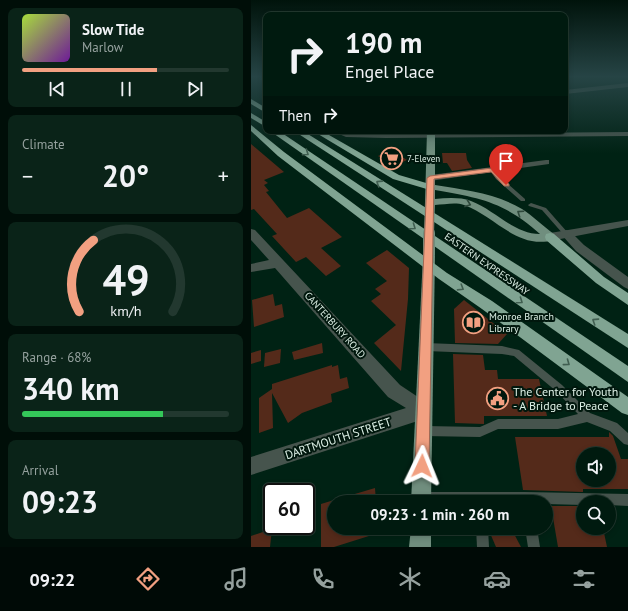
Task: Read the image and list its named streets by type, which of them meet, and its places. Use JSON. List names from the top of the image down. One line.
{"streets":{"highway":["EASTERN EXPRESSWAY"],"street":["CANTERBURY ROAD","DARTMOUTH STREET"]},"crossings":[["CANTERBURY ROAD","DARTMOUTH STREET"]],"places":{"supermarket":["7-Eleven"],"library":["Monroe Branch Library"],"public building":["The Center for Youth - A Bridge to Peace"]},"page":{"turn":["190 m","Engel Place"],"song":["Slow Tide","Marlow"],"then":"Then","tile":["Climate",["Range · 68%","340 km"],["Arrival","09:23"]],"heat":["−","20°","+"],"limit":"60","trip":"09:23 · 1 min · 260 m","tabs":"09:22","gauge":["49","km/h"]}}
